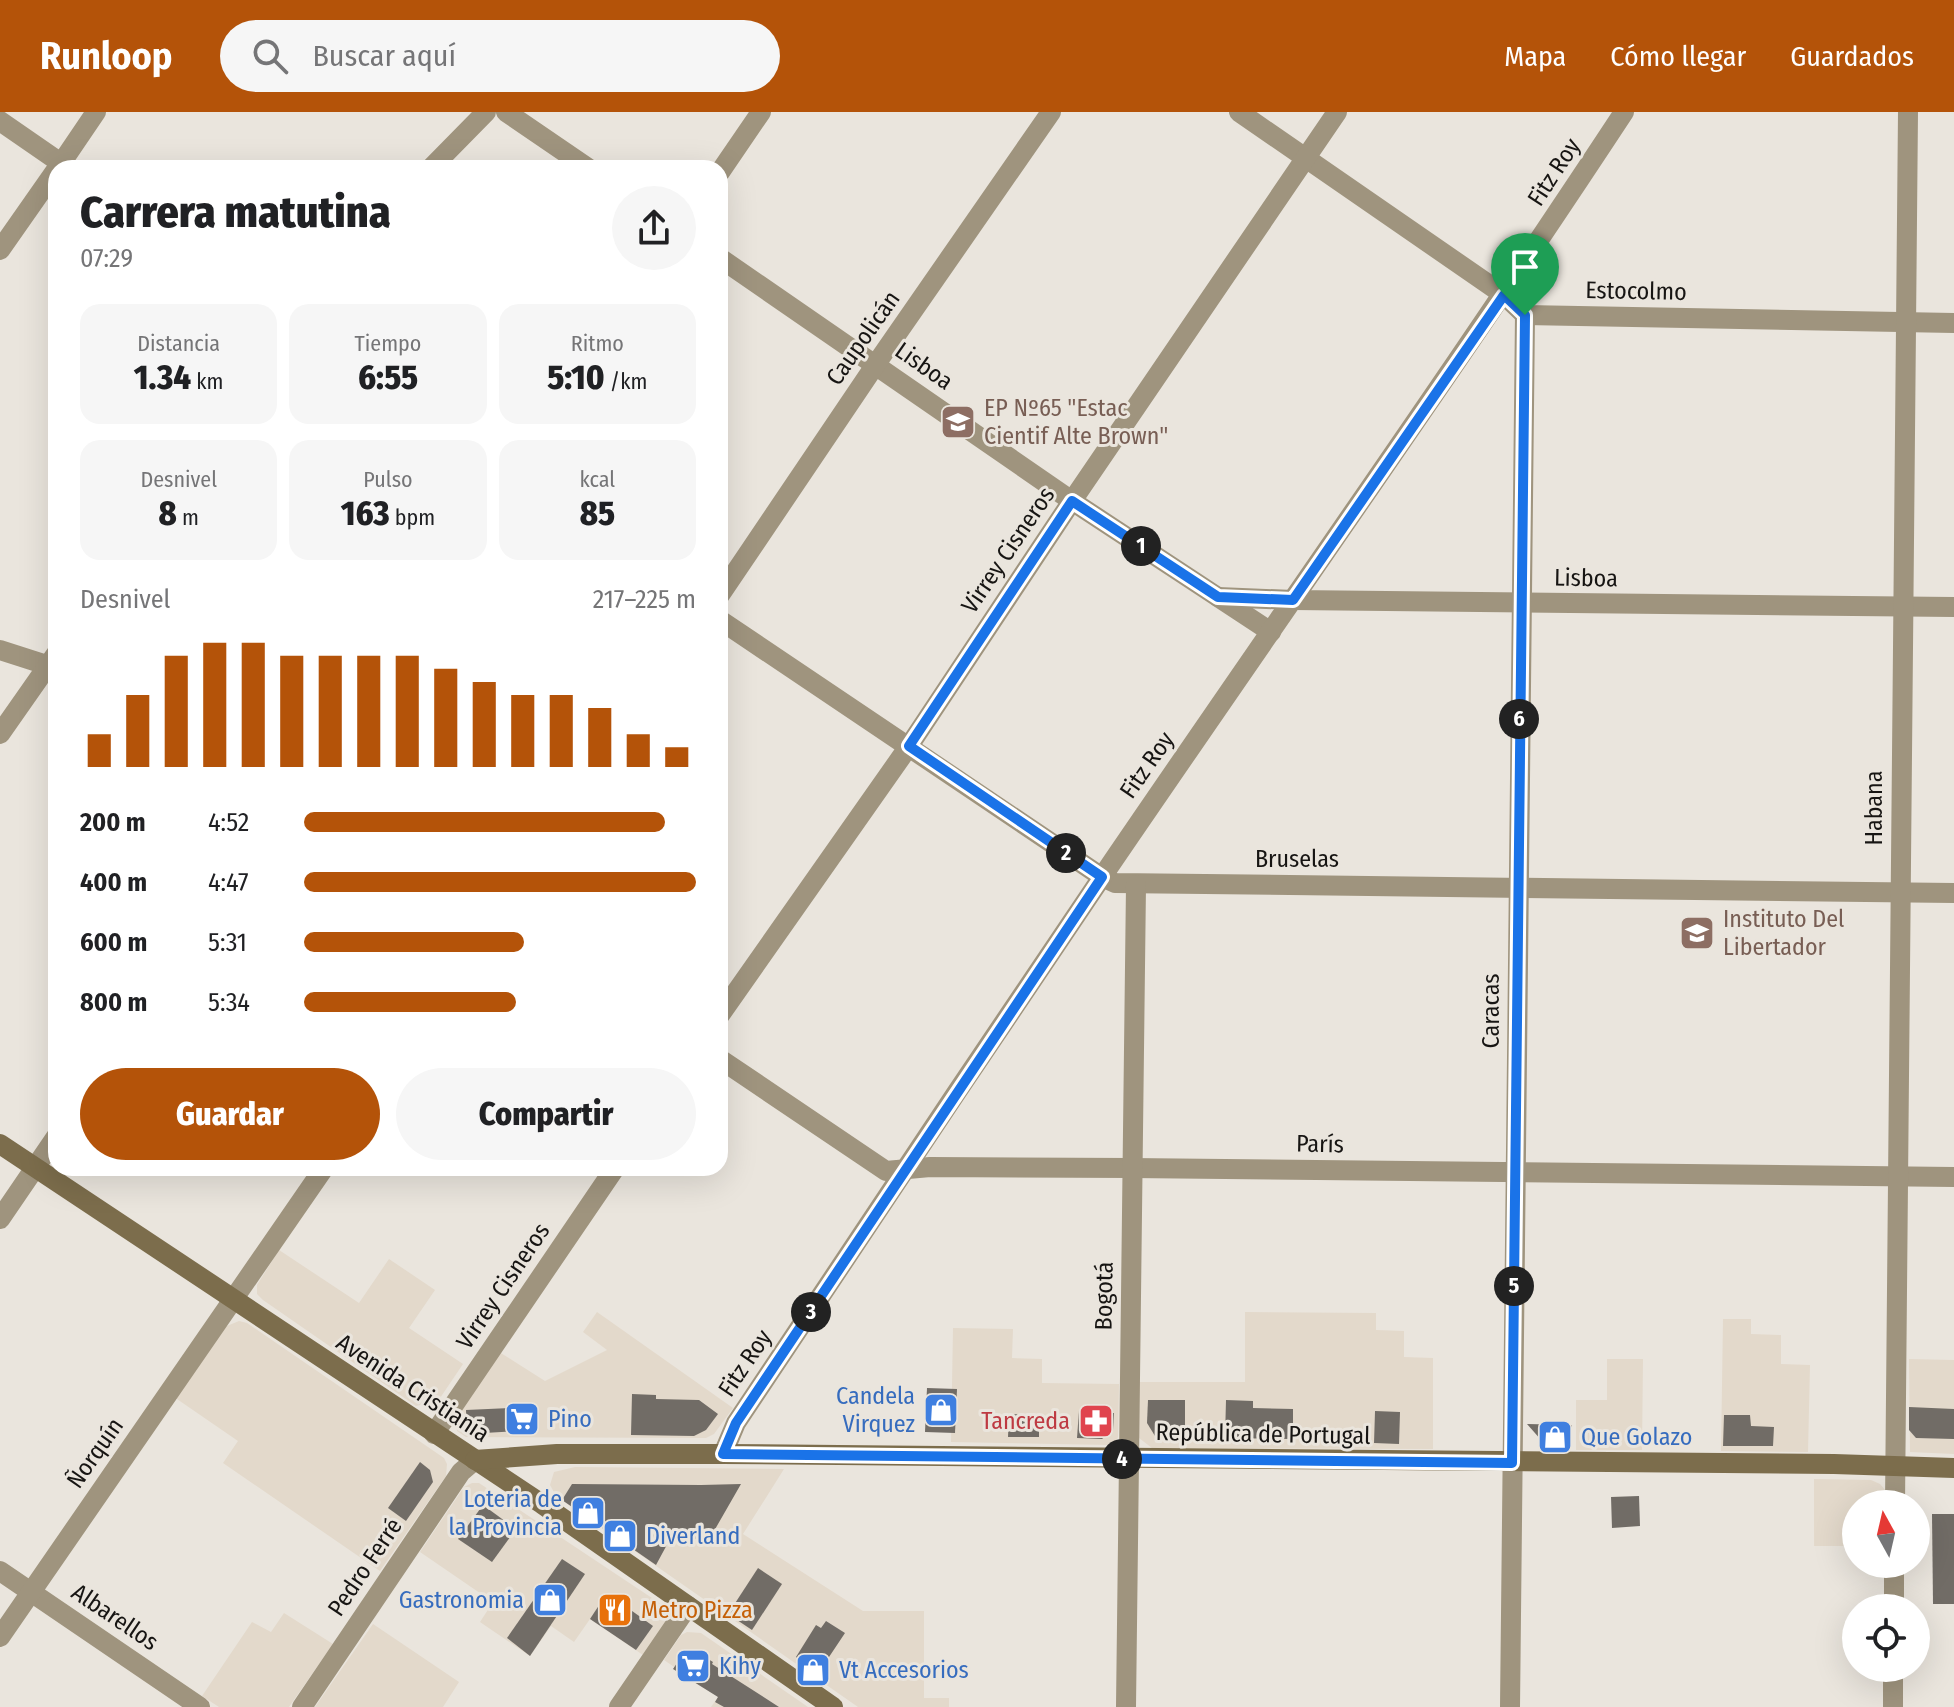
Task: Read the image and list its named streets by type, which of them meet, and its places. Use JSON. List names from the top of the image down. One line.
{"streets":{"main road":["Avenida Cristianía","República de Portugal"],"street":["Fitz Roy","Estocolmo","Caupolicán","Lisboa","Virrey Cisneros","Habana","Bruselas","Caracas","París","Bogotá","Ñorquín","Pedro Ferré","Albarellos"]},"crossings":[["Fitz Roy","Lisboa"],["Fitz Roy","Bruselas"],["Fitz Roy","París"],["Fitz Roy","República de Portugal"],["Estocolmo","Habana"],["Estocolmo","Caracas"],["Caupolicán","Lisboa"],["Lisboa","Virrey Cisneros"],["Lisboa","Habana"],["Lisboa","Caracas"],["Virrey Cisneros","Bruselas"],["Virrey Cisneros","Avenida Cristianía"],["Habana","Bruselas"],["Habana","París"],["Habana","República de Portugal"],["Bruselas","Caracas"],["Bruselas","Bogotá"],["Caracas","París"],["Caracas","República de Portugal"],["París","Bogotá"],["Bogotá","República de Portugal"],["Avenida Cristianía","República de Portugal"],["Avenida Cristianía","Ñorquín"],["Avenida Cristianía","Pedro Ferré"],["República de Portugal","Pedro Ferré"],["Ñorquín","Albarellos"]],"places":{"school or university":["EP Nº65 \"Estac Cientif Alte Brown\"","Instituto Del Libertador"],"shop":["Candela Virquez","Que Golazo","Loteria de la Provincia","Diverland","Gastronomia","Vt Accesorios"],"supermarket":["Pino","Kihy"],"pharmacy":["Tancreda"],"restaurant":["Metro Pizza"]},"north":"top","page":{"header":"Runloop","search":"Buscar aquí","nav":["Mapa","Cómo llegar","Guardados"],"heading":["Carrera matutina","07:29"],"stats":[["Distancia","1.34 km"],["Tiempo","6:55"],["Ritmo","5:10 /km"],["Desnivel","8 m"],["Pulso","163 bpm"],["kcal","85"]],"pins":["1","6","2","5","3","4"],"chart":["Desnivel","217–225 m"],"list":[{"name":"200 m","note":"4:52"},{"name":"400 m","note":"4:47"},{"name":"600 m","note":"5:31"},{"name":"800 m","note":"5:34"}],"buttons":["Guardar","Compartir"]}}
